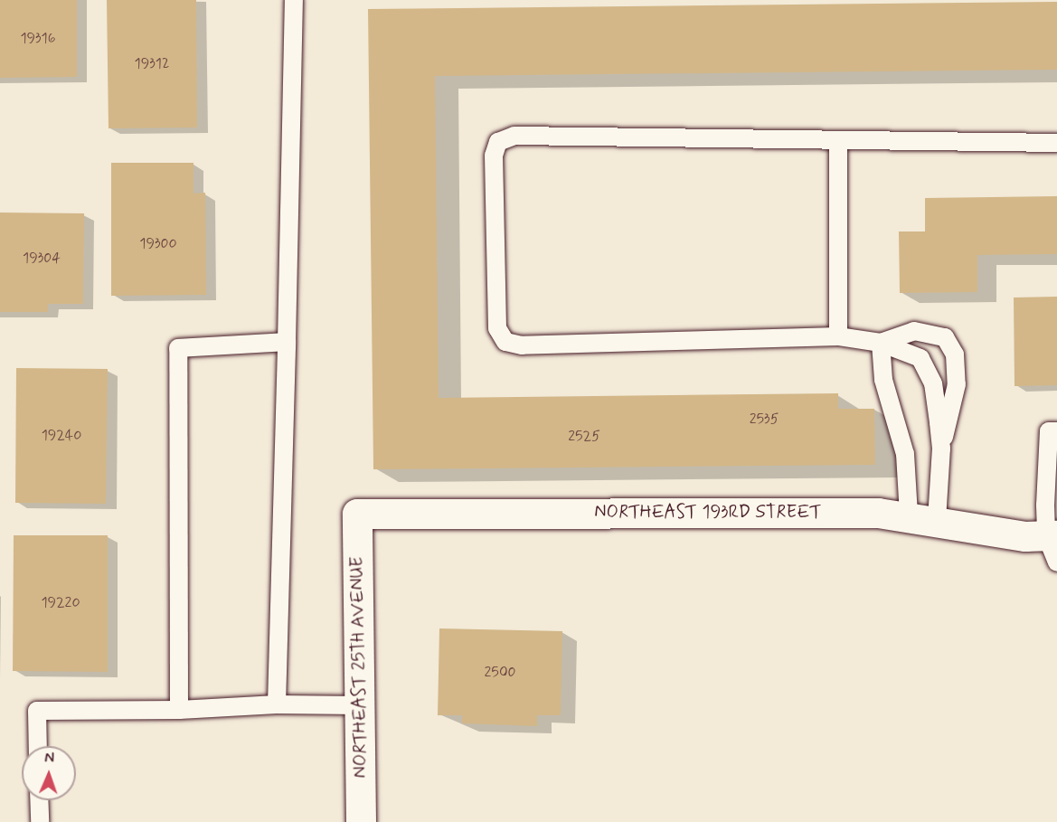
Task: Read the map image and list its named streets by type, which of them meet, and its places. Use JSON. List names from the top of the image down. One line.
{"streets":{"street":["NORTHEAST 193RD STREET","NORTHEAST 25TH AVENUE"]},"crossings":[["NORTHEAST 193RD STREET","NORTHEAST 25TH AVENUE"]],"house_numbers":["19316","19312","19300","19304","2535","19240","2525","19220","2500"],"north":"top"}
